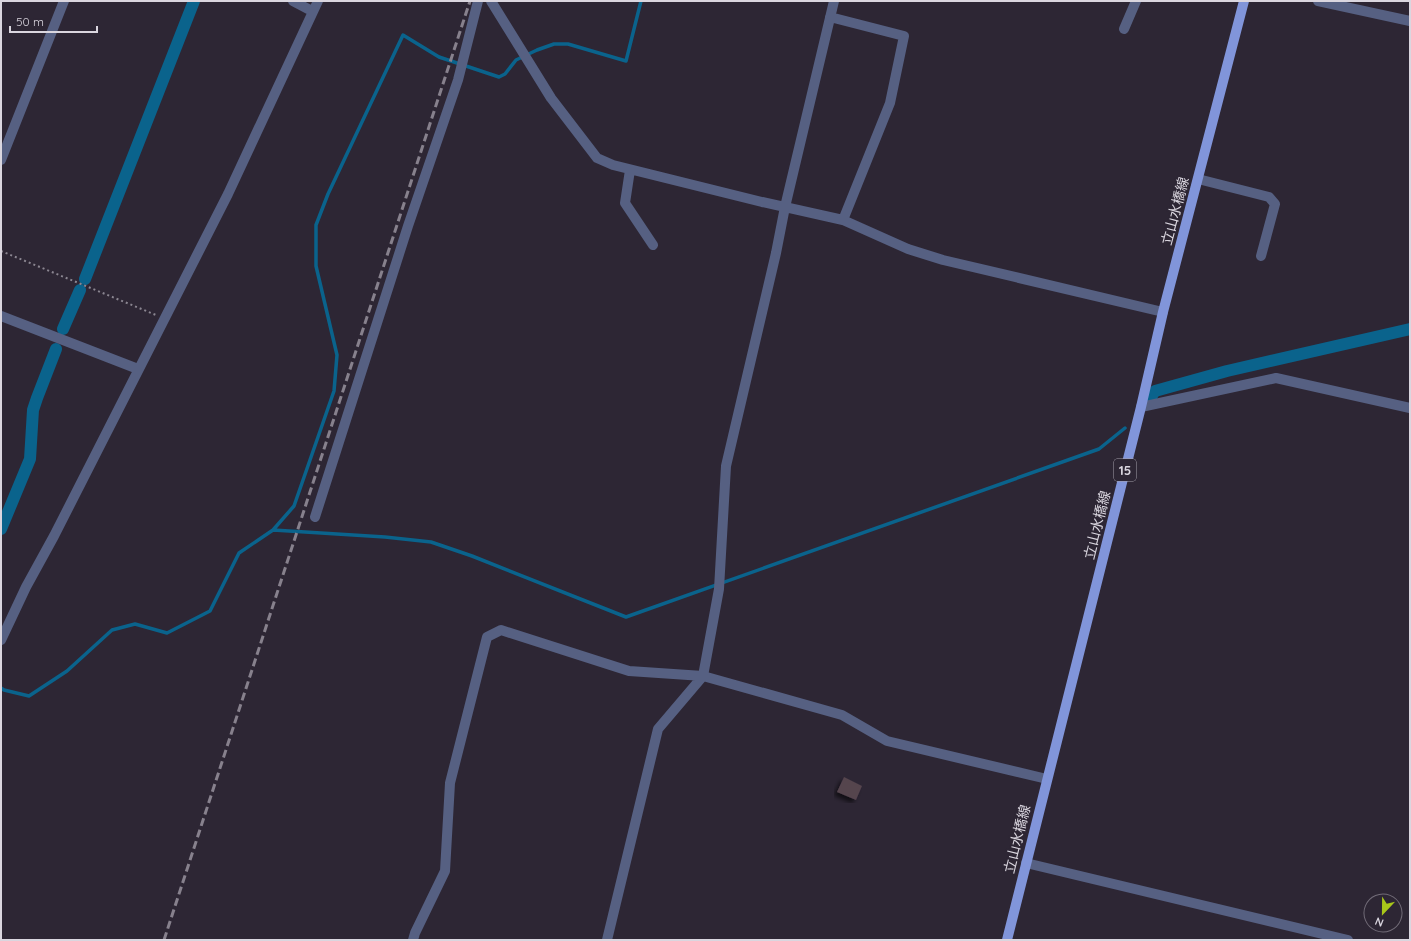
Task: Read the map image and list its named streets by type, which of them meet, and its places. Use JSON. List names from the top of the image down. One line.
{"streets":{"main road":["立山水橋線","15"]},"scale_bar":"50 m","north":"bottom"}
